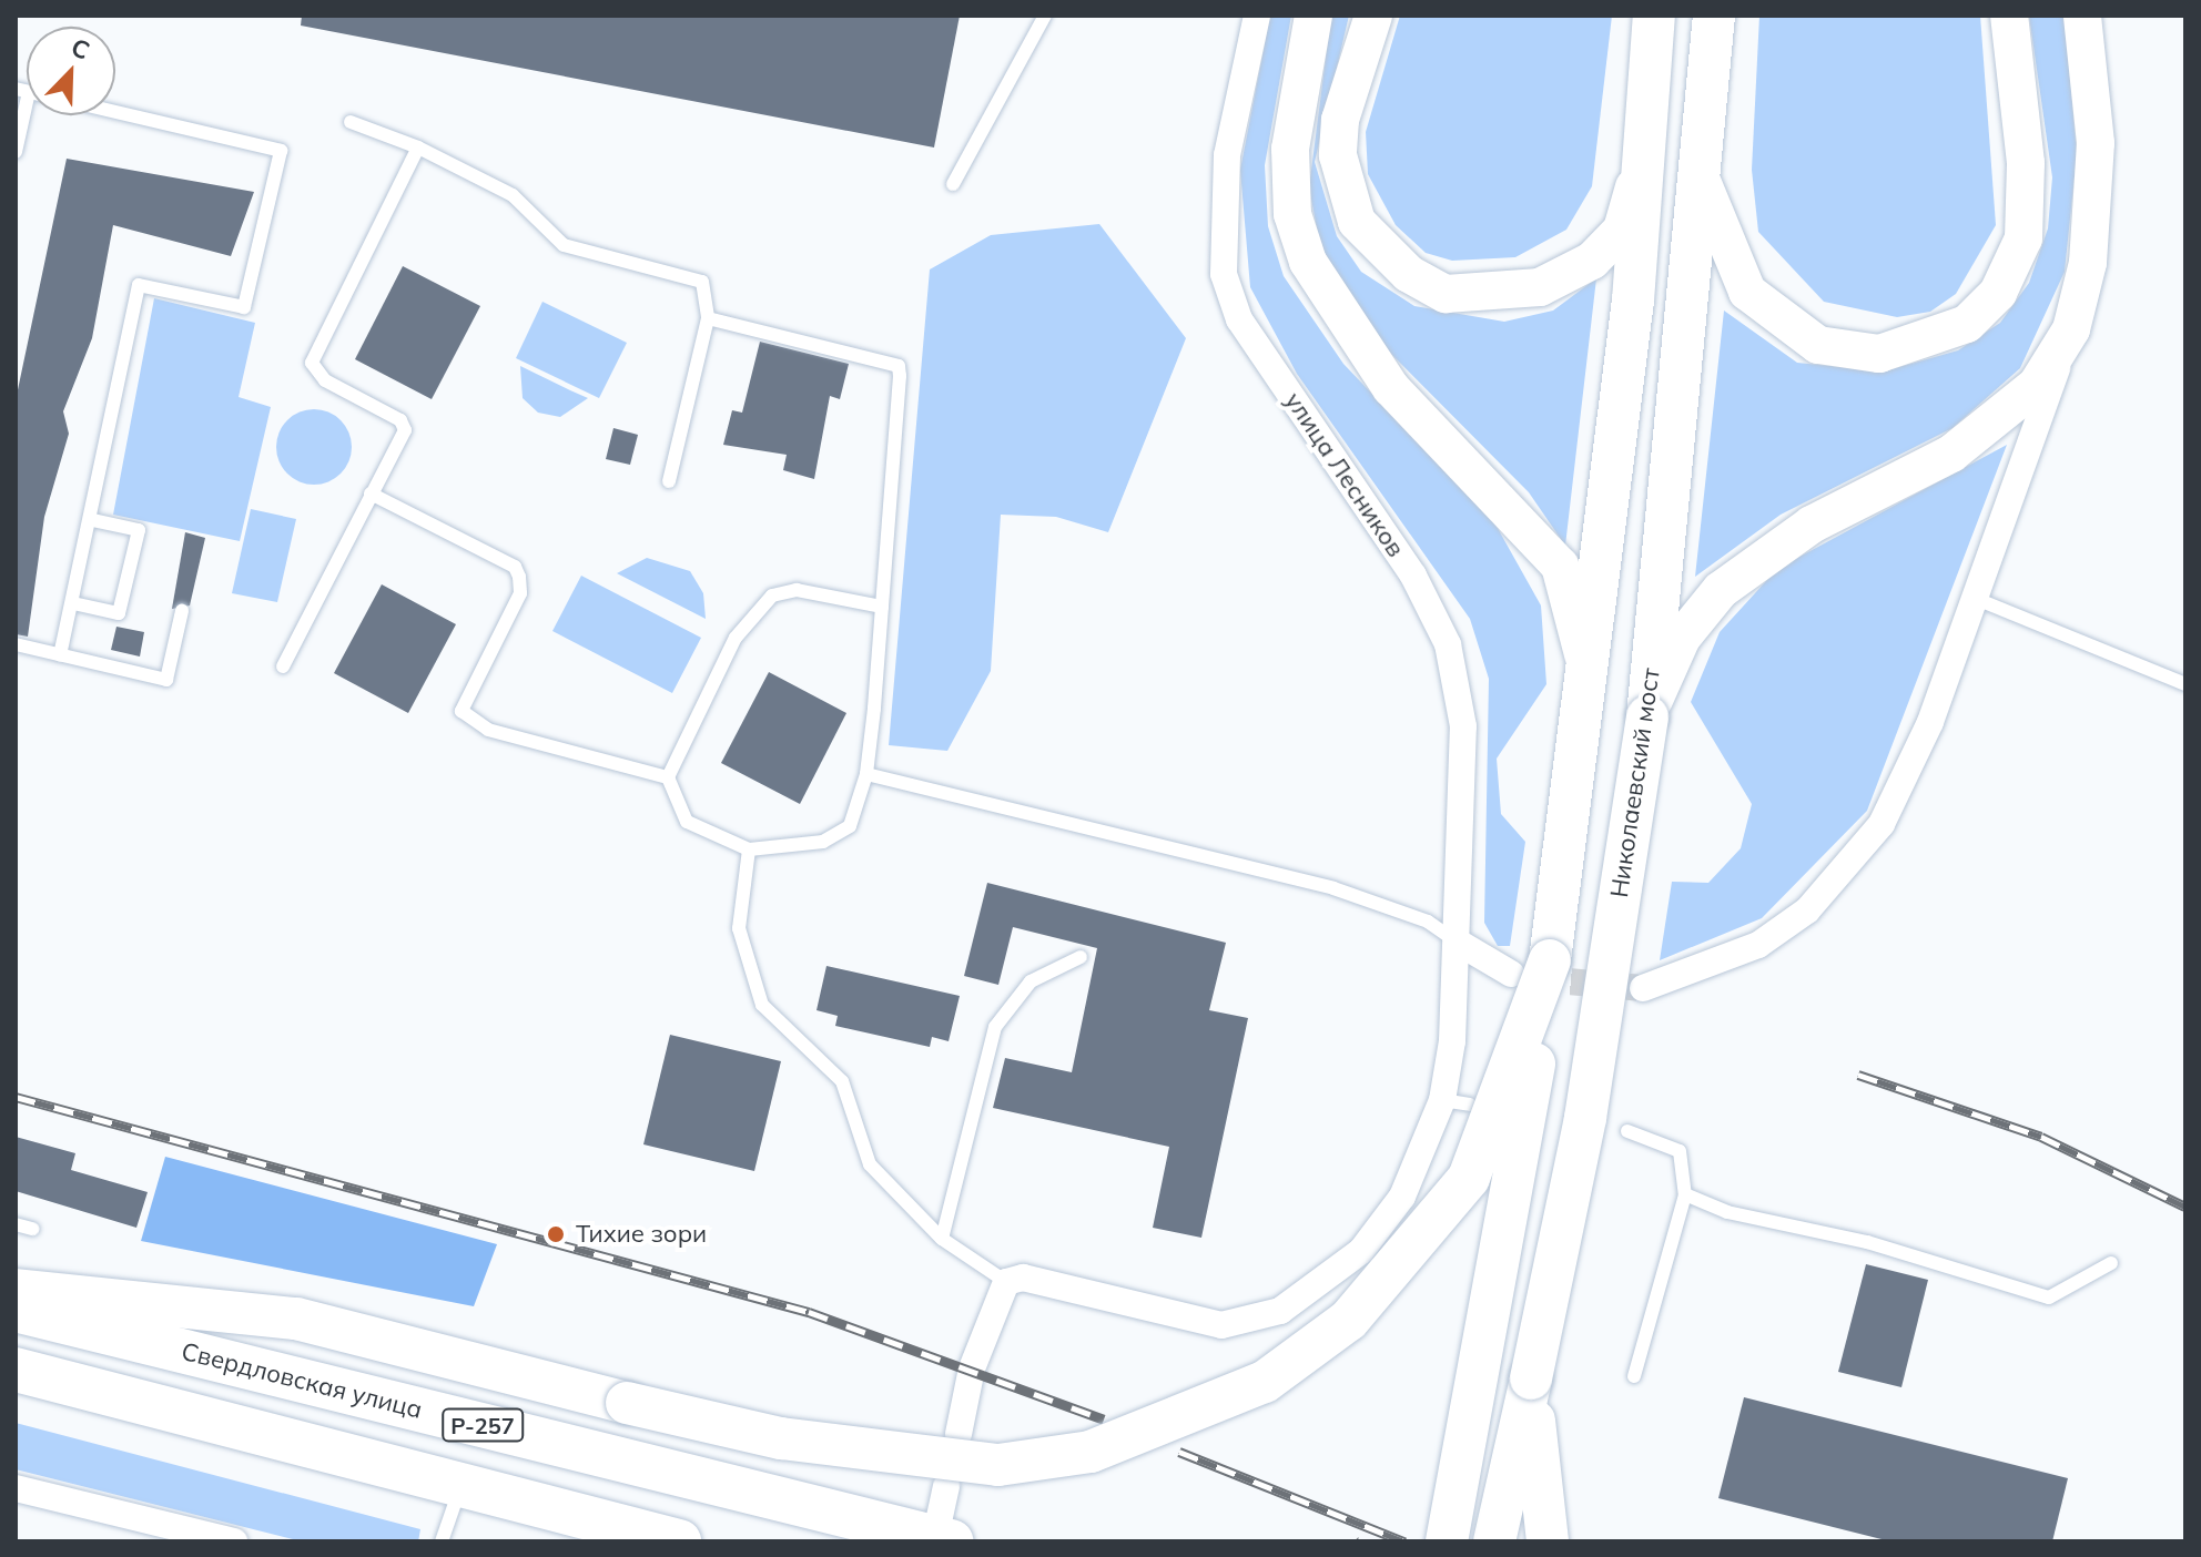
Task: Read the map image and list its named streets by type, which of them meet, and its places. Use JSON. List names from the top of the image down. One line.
{"streets":{"highway":["Свердловская улица","Р-257"],"main road":["Николаевский мост"],"street":["улица Лесников"]},"places":["Тихие зори"],"north":"top right"}
